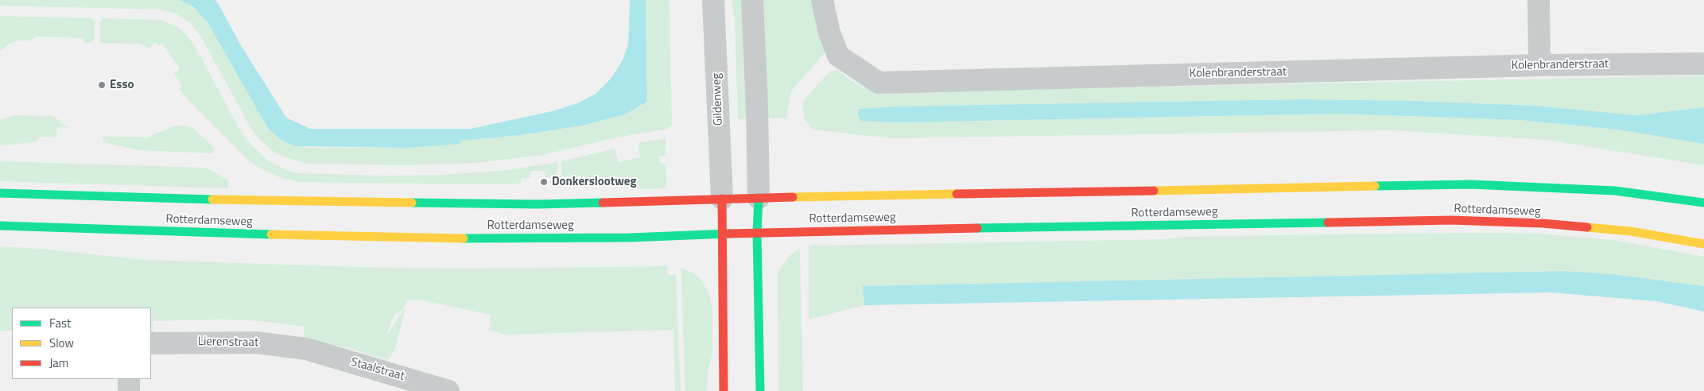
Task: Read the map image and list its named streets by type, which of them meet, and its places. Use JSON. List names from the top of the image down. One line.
{"streets":{"main road":["Rotterdamseweg"],"street":["Kolenbranderstraat","Gildenweg","Lierenstraat","Staalstraat"]},"crossings":[["Gildenweg","Rotterdamseweg"],["Lierenstraat","Staalstraat"]],"places":["Esso","Donkerslootweg"],"legend":["Fast","Slow","Jam"]}
